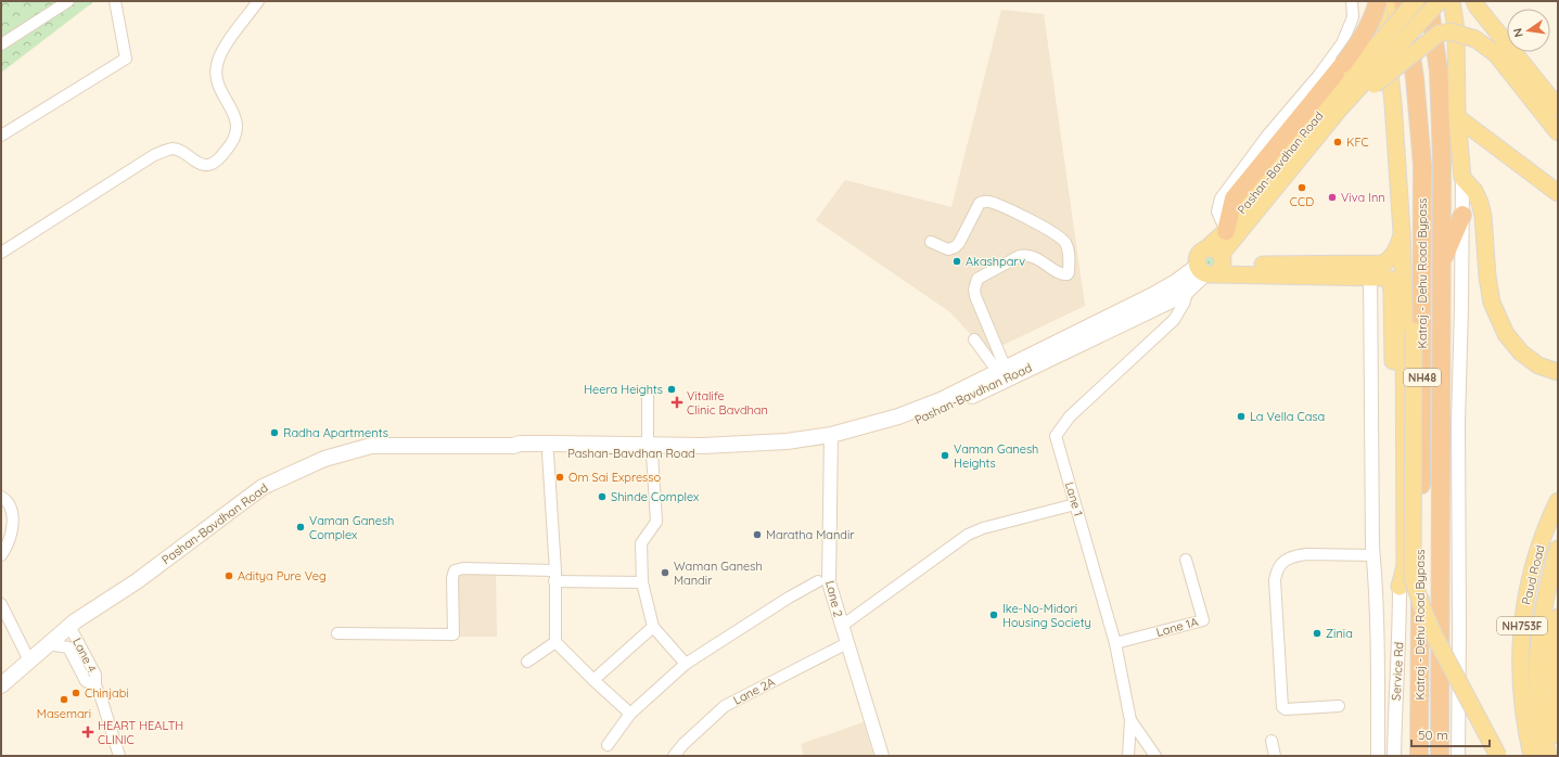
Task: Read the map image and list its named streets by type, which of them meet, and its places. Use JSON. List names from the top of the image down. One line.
{"streets":{"highway":["Katraj - Dehu Road Bypass","NH48"],"main road":["Pashan-Bavdhan Road","Paud Road","NH753F"],"street":["Lane 1","Lane 2","Lane 1A","Lane 4","Service Rd","Lane 2A"]},"crossings":[["Pashan-Bavdhan Road","Lane 1"],["Pashan-Bavdhan Road","Lane 2"],["Pashan-Bavdhan Road","Lane 4"],["Lane 1","Lane 1A"],["Lane 2","Lane 2A"]],"places":{"other":["KFC","CCD","Viva Inn","Akashparv","Heera Heights","La Vella Casa","Radha Apartments","Vaman Ganesh Heights","Om Sai Expresso","Shinde Complex","Vaman Ganesh Complex","Maratha Mandir","Waman Ganesh Mandir","Aditya Pure Veg","Ike-No-Midori Housing Society","Zinia","Chinjabi","Masemari"],"health":["Vitalife Clinic Bavdhan","HEART HEALTH CLINIC"]},"scale_bar":"50 m","north":"left"}
